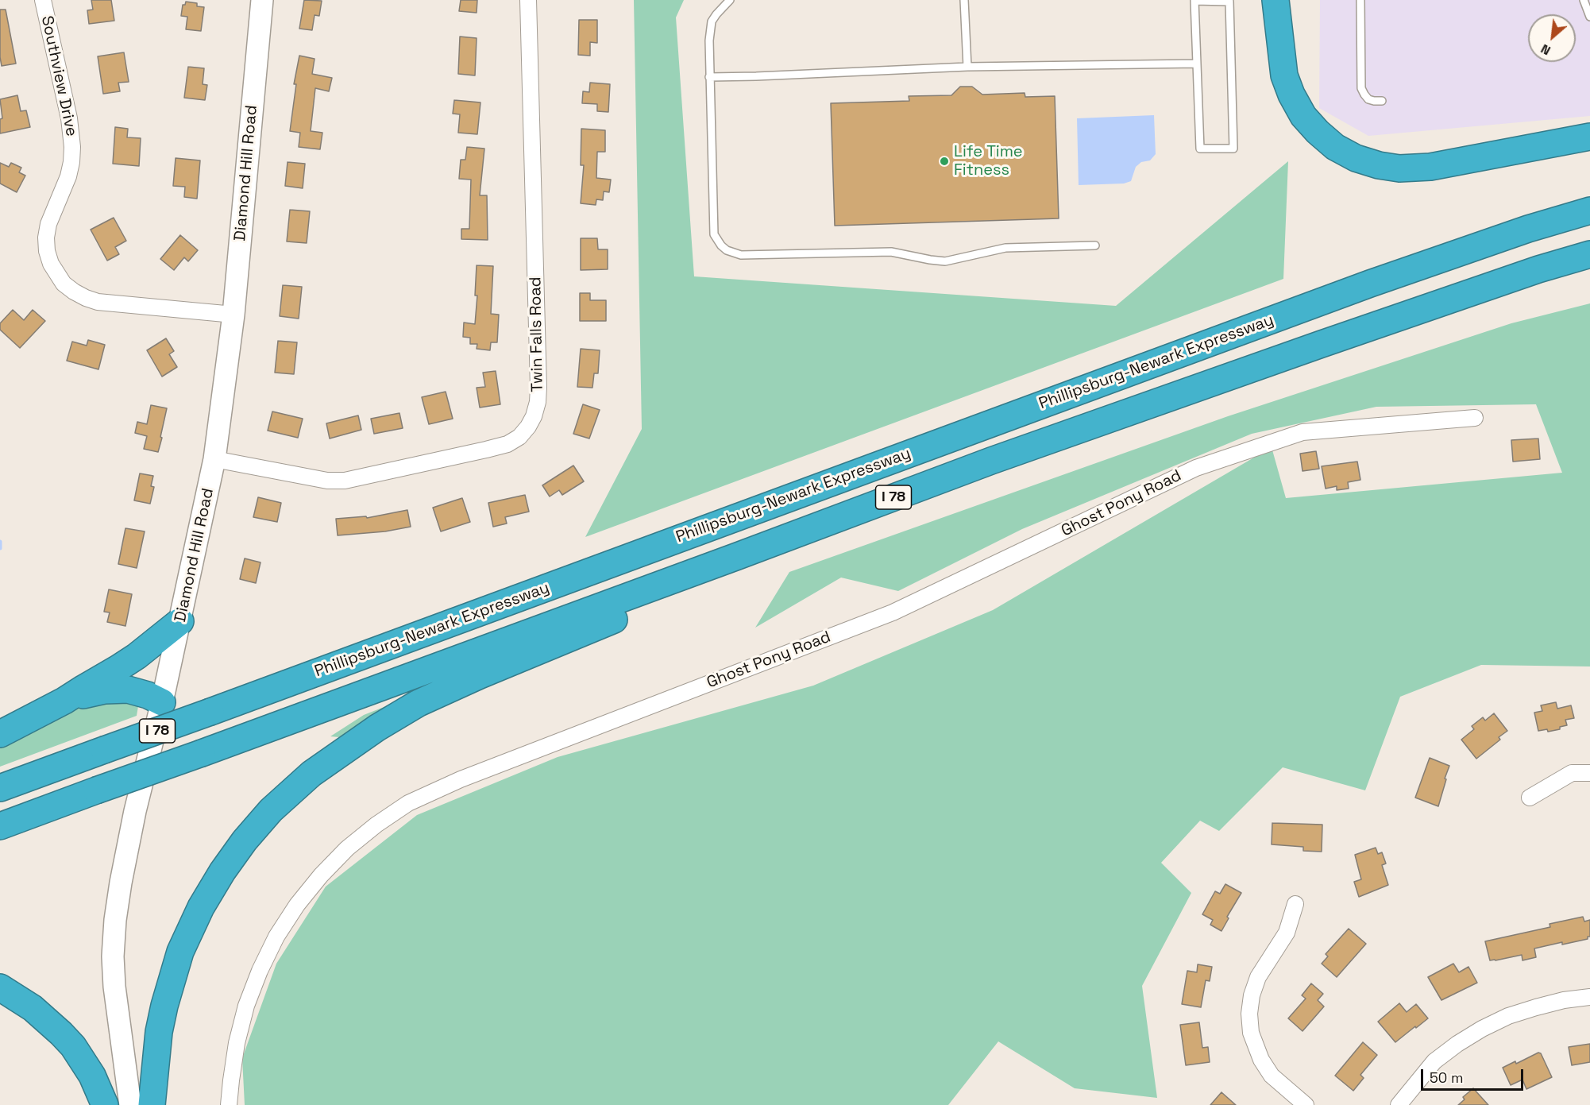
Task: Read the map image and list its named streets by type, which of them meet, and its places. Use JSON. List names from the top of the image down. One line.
{"streets":{"highway":["Phillipsburg-Newark Expressway","I 78"],"main road":["Diamond Hill Road"],"street":["Southview Drive","Twin Falls Road","Ghost Pony Road"]},"crossings":[["Southview Drive","Diamond Hill Road"],["Diamond Hill Road","Twin Falls Road"]],"places":["Life Time Fitness"],"scale_bar":"50 m","north":"bottom left"}
